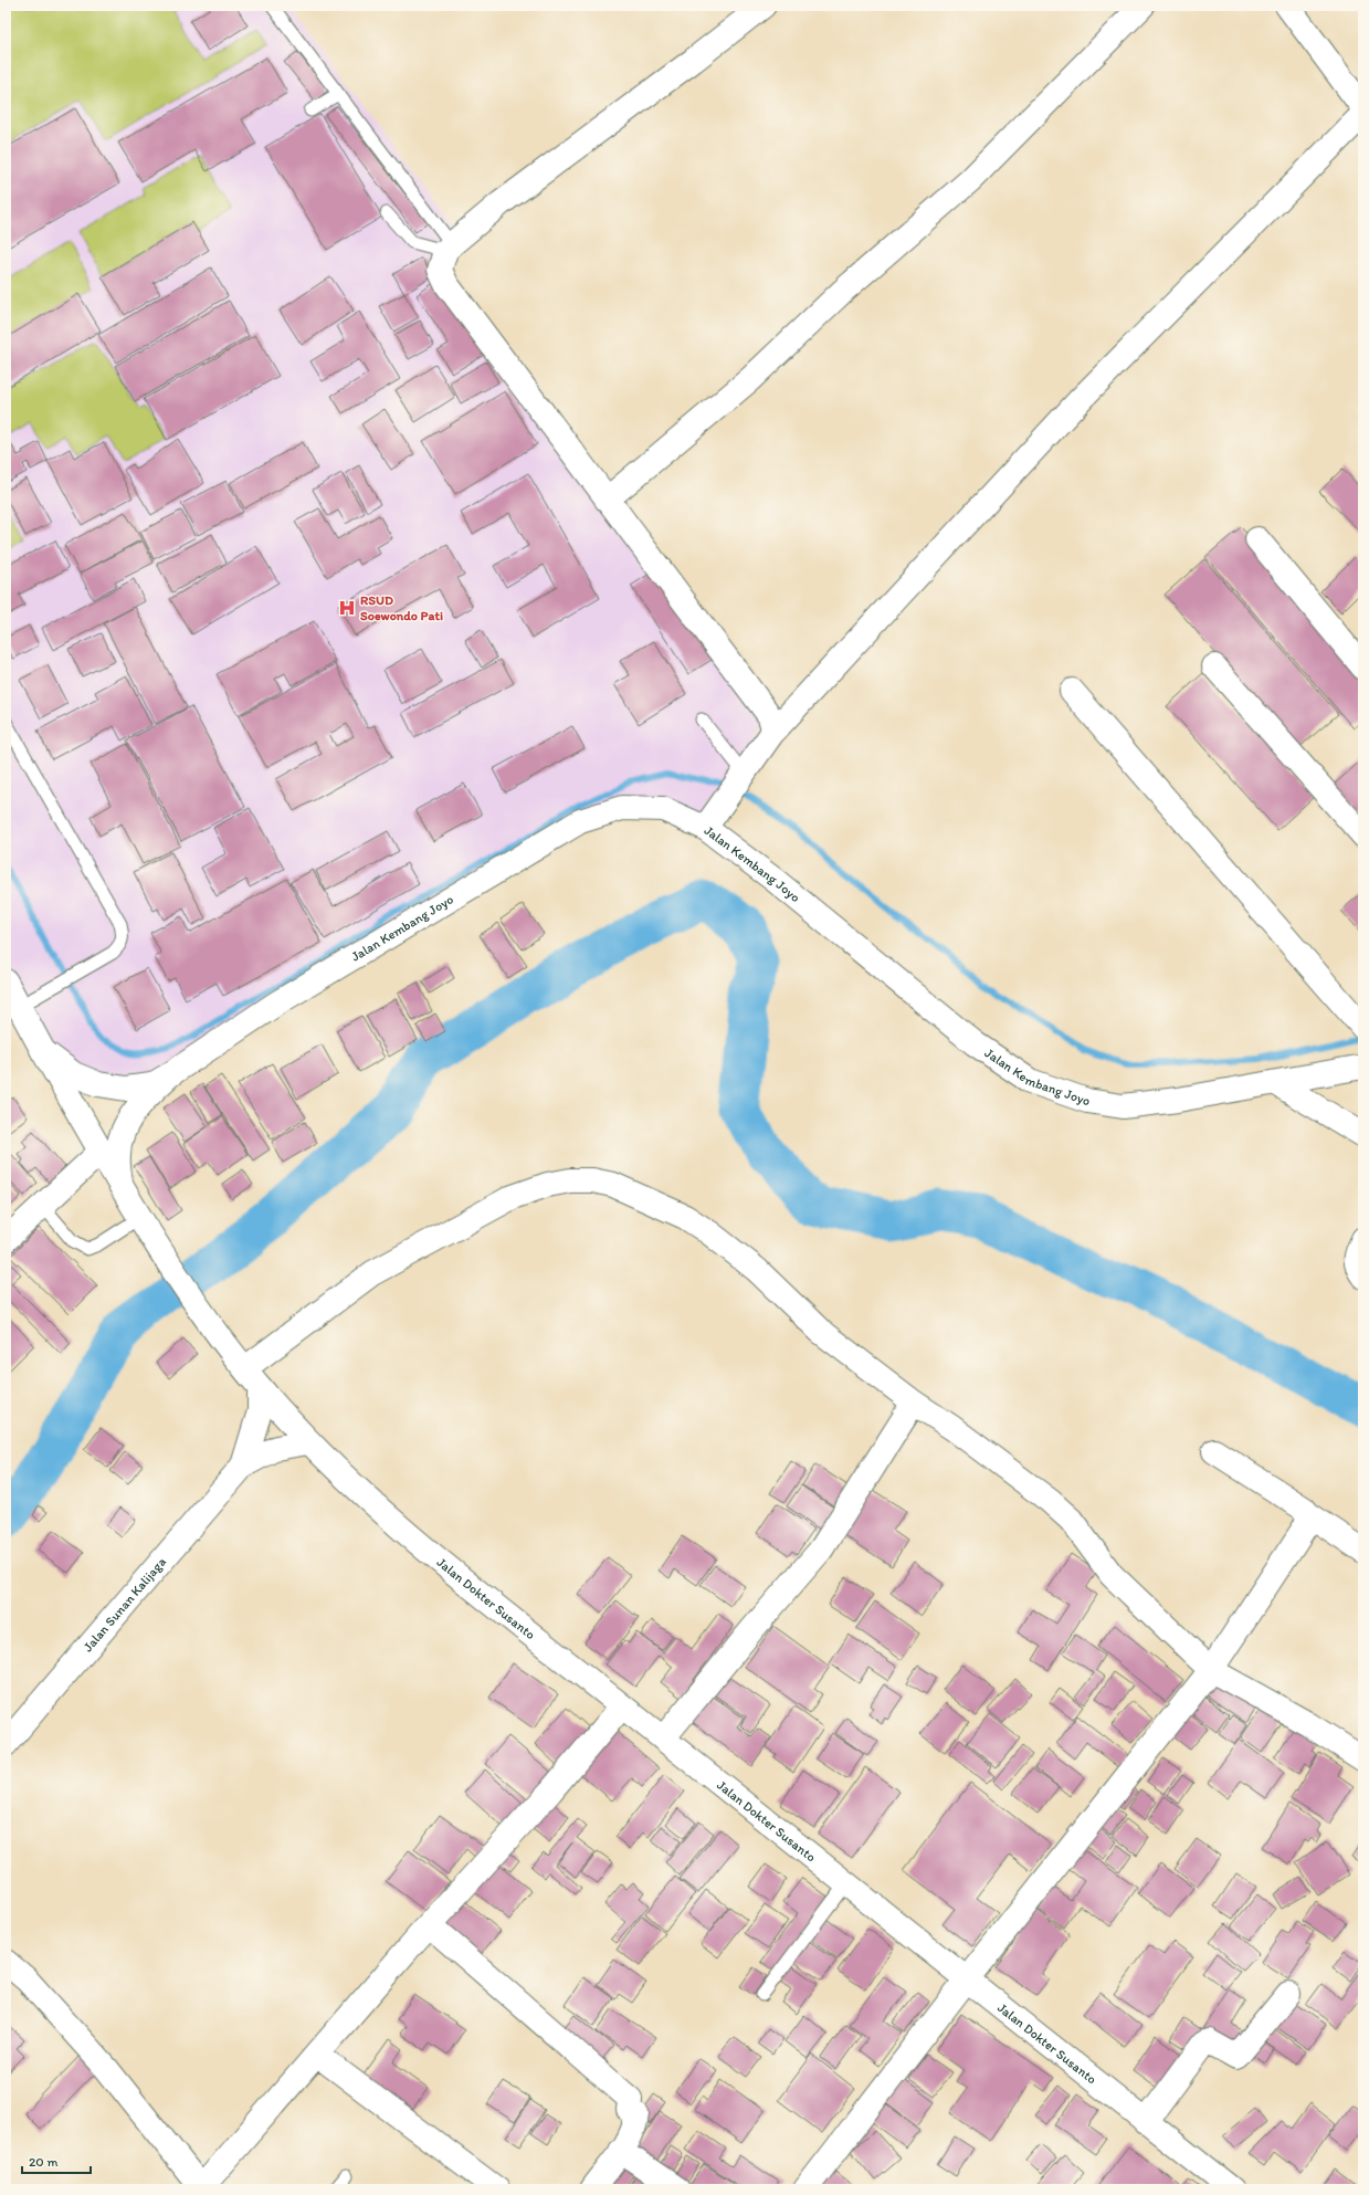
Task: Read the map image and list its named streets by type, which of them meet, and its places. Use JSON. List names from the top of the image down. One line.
{"streets":{"street":["Jalan Kembang Joyo","Jalan Dokter Susanto","Jalan Sunan Kalijaga"]},"crossings":[["Jalan Dokter Susanto","Jalan Sunan Kalijaga"]],"places":{"hospital":["RSUD Soewondo Pati"]},"scale_bar":"20 m"}
